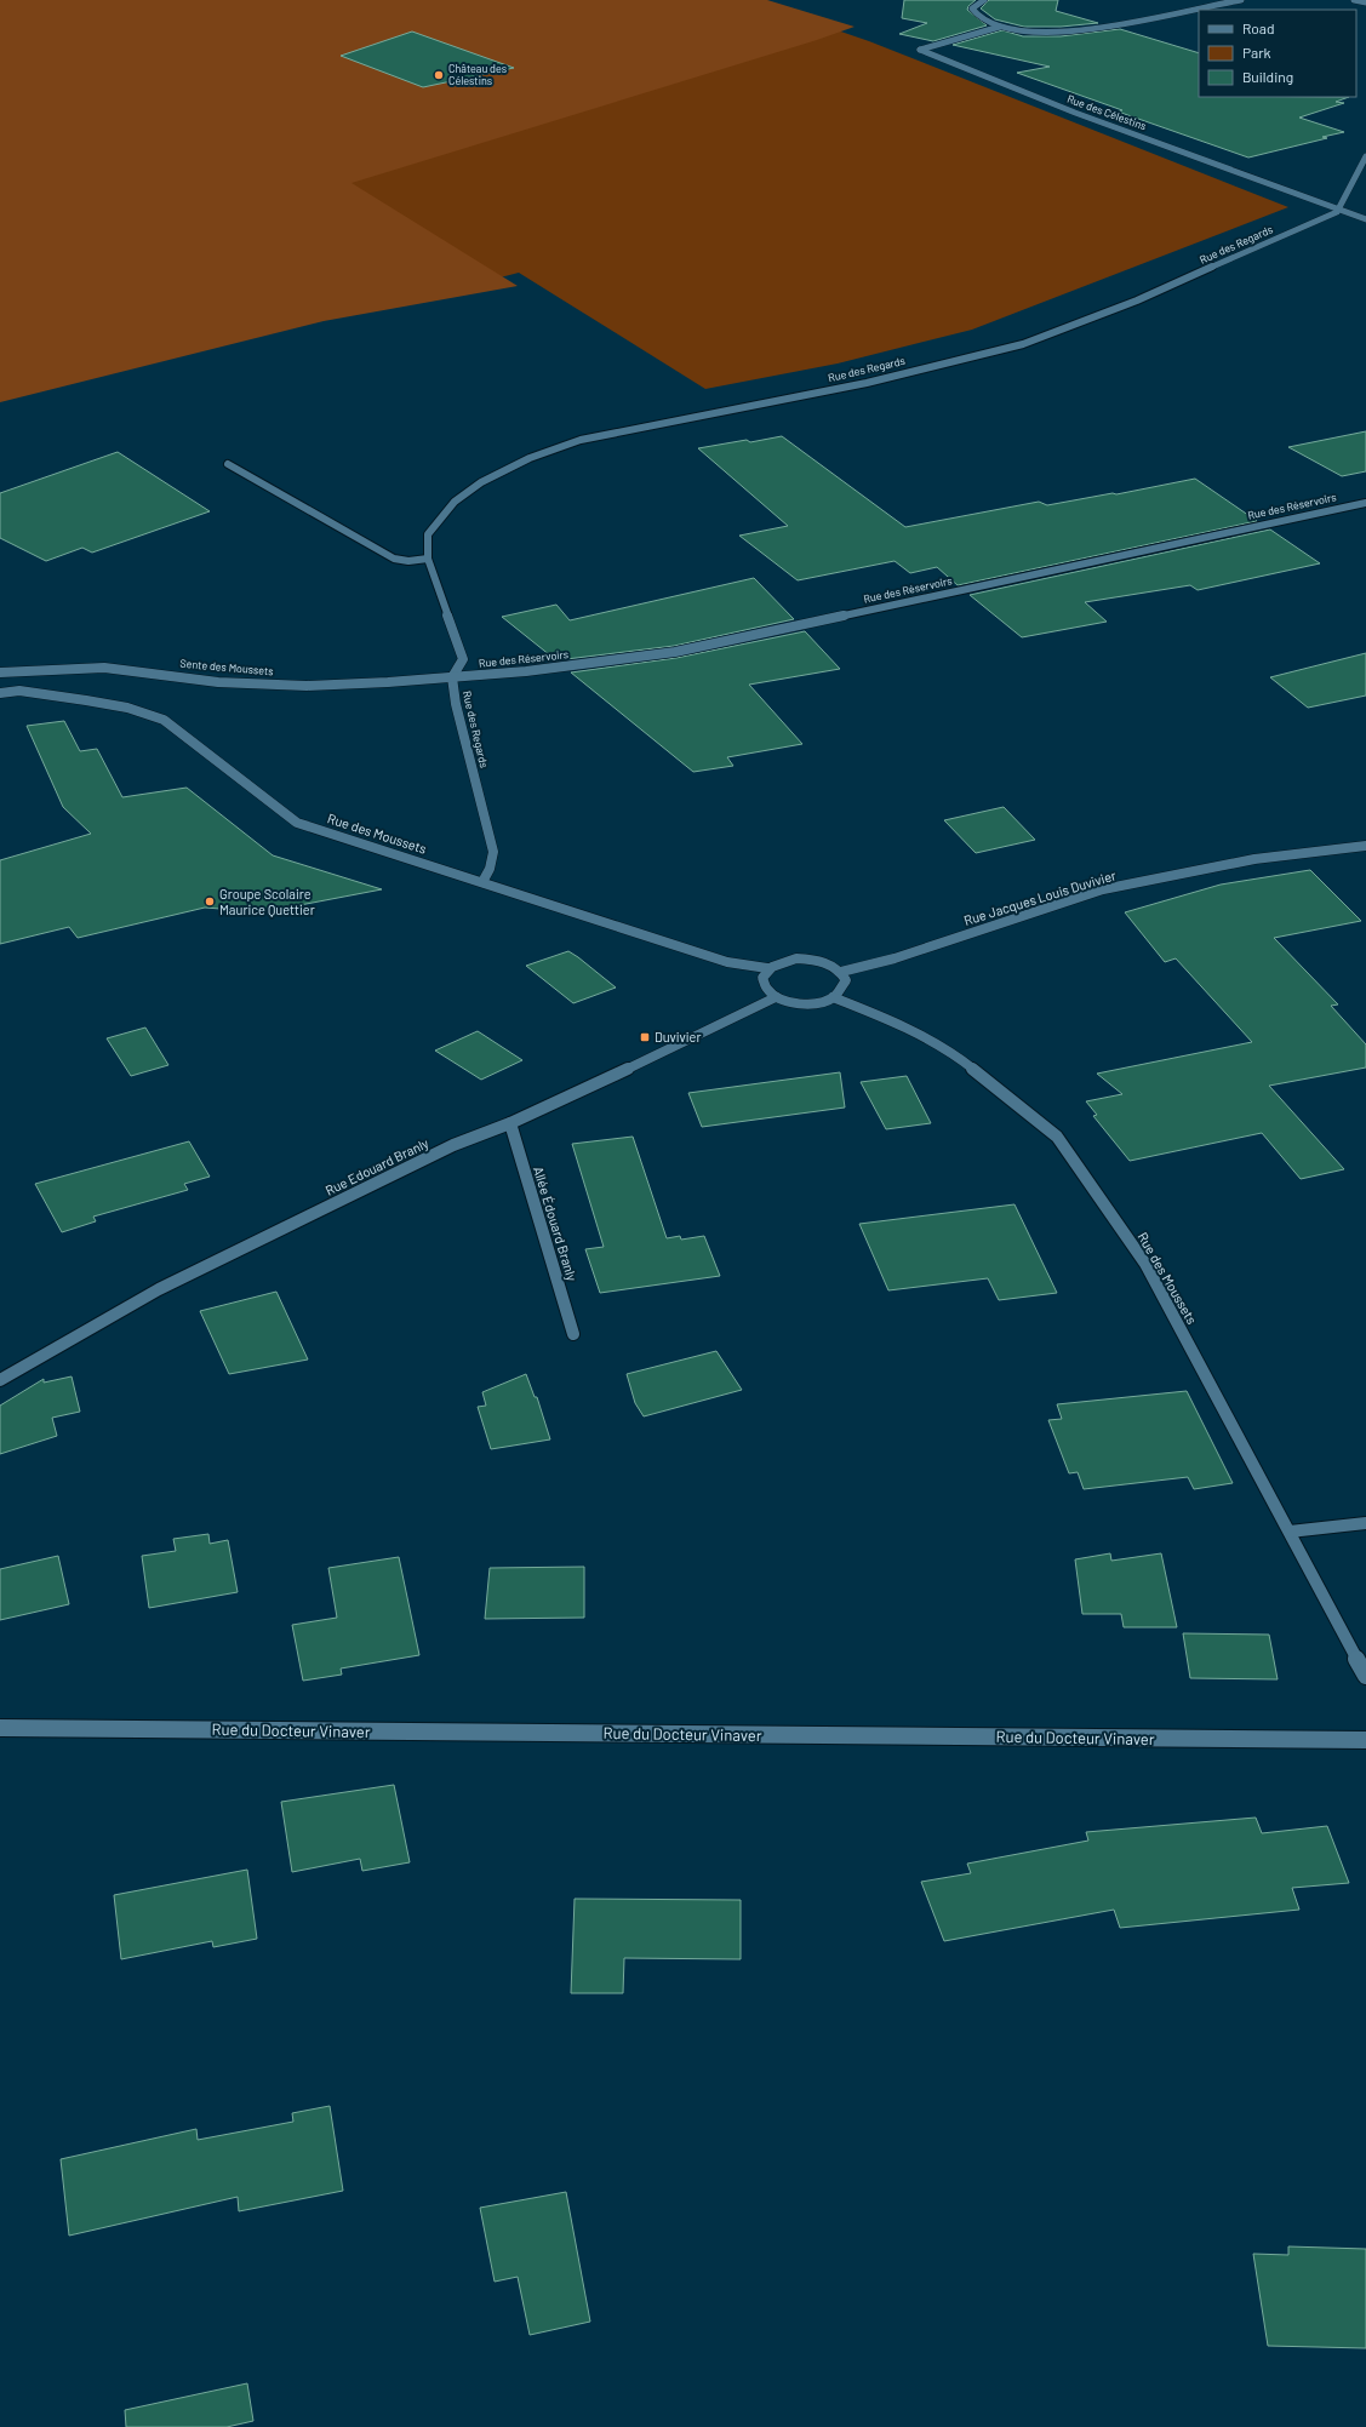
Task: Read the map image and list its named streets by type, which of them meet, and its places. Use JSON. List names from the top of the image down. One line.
{"streets":{"street":["Rue des Célestins","Rue des Regards","Rue des Réservoirs","Sente des Moussets","Rue des Moussets","Rue Jacques Louis Duvivier","Rue Edouard Branly","Allée Édouard Branly","Rue du Docteur Vinaver"]},"crossings":[["Rue des Célestins","Rue des Regards"],["Rue des Regards","Rue des Réservoirs"],["Rue des Regards","Sente des Moussets"],["Rue des Regards","Rue des Moussets"],["Rue des Réservoirs","Sente des Moussets"],["Rue Edouard Branly","Allée Édouard Branly"]],"places":{"other":["Château des Célestins","Groupe Scolaire Maurice Quettier"],"transit":["Duvivier"]},"legend":["Road","Park","Building"]}
